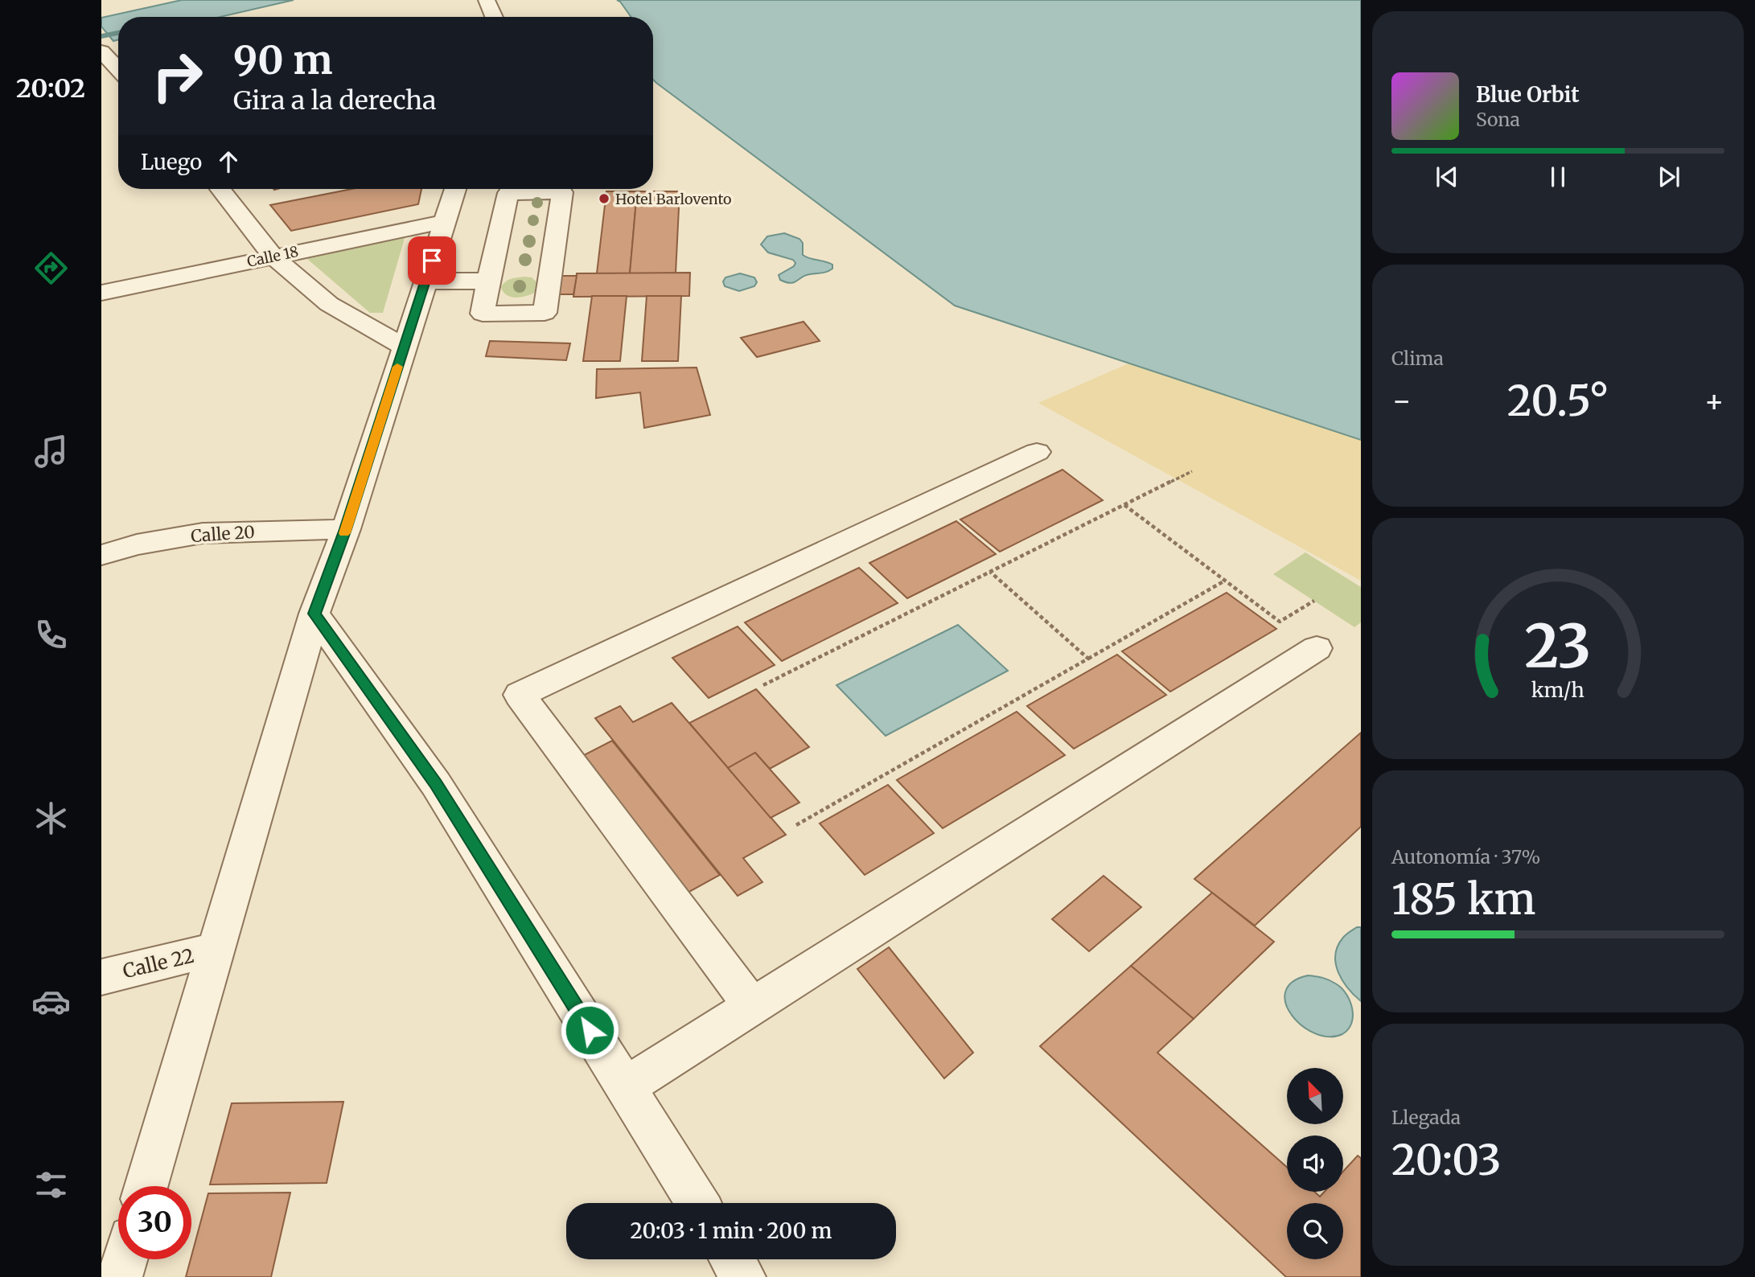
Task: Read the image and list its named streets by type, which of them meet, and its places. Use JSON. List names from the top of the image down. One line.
{"streets":{"street":["Calle 18","Calle 20","Calle 22"]},"places":["Hotel Barlovento"],"north":"top left","page":{"tabs":"20:02","turn":["90 m","Gira a la derecha"],"song":["Blue Orbit","Sona"],"then":"Luego","tile":["Clima",["Autonomía · 37%","185 km"],["Llegada","20:03"]],"heat":["−","20.5°","+"],"limit":"30","trip":"20:03 · 1 min · 200 m","gauge":["23","km/h"]}}
